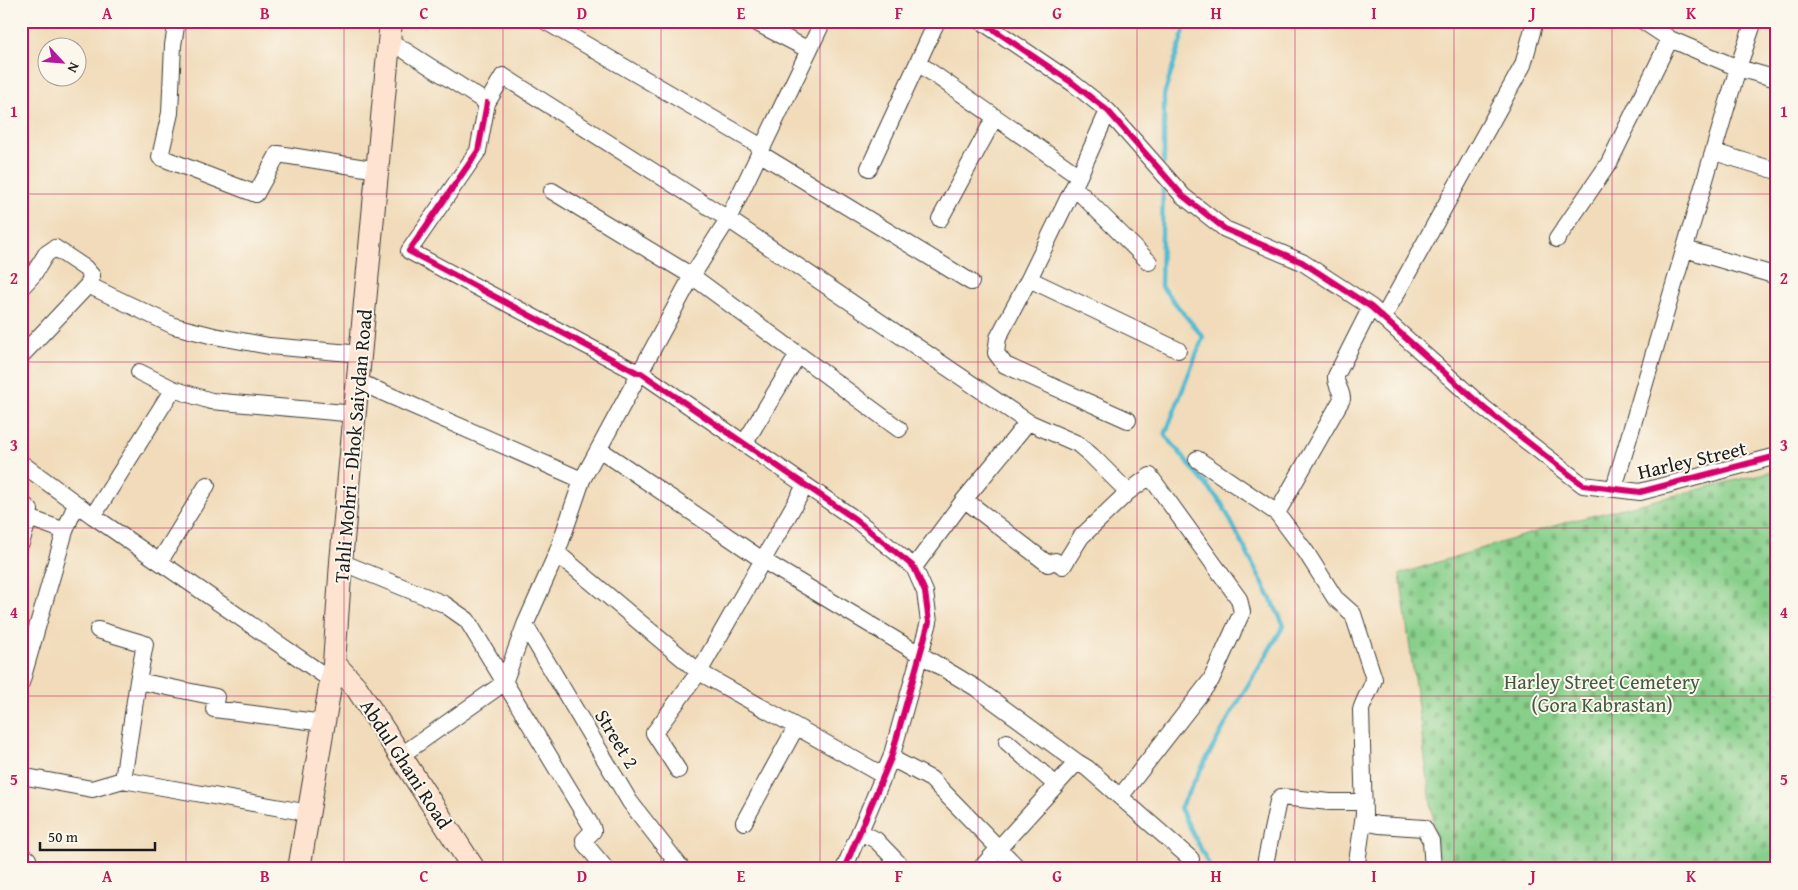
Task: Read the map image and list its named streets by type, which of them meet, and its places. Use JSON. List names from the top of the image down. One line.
{"streets":{"street":["Tahli Mohri - Dhok Saiydan Road","Harley Street","Street 2","Abdul Ghani Road"]},"crossings":[["Tahli Mohri - Dhok Saiydan Road","Abdul Ghani Road"]],"parks":["Harley Street Cemetery (Gora Kabrastan)"],"scale_bar":"50 m","north":"bottom right","grid":{"columns":["A","B","C","D","E","F","G","H","I","J","K"],"rows":["1","2","3","4","5"]}}
